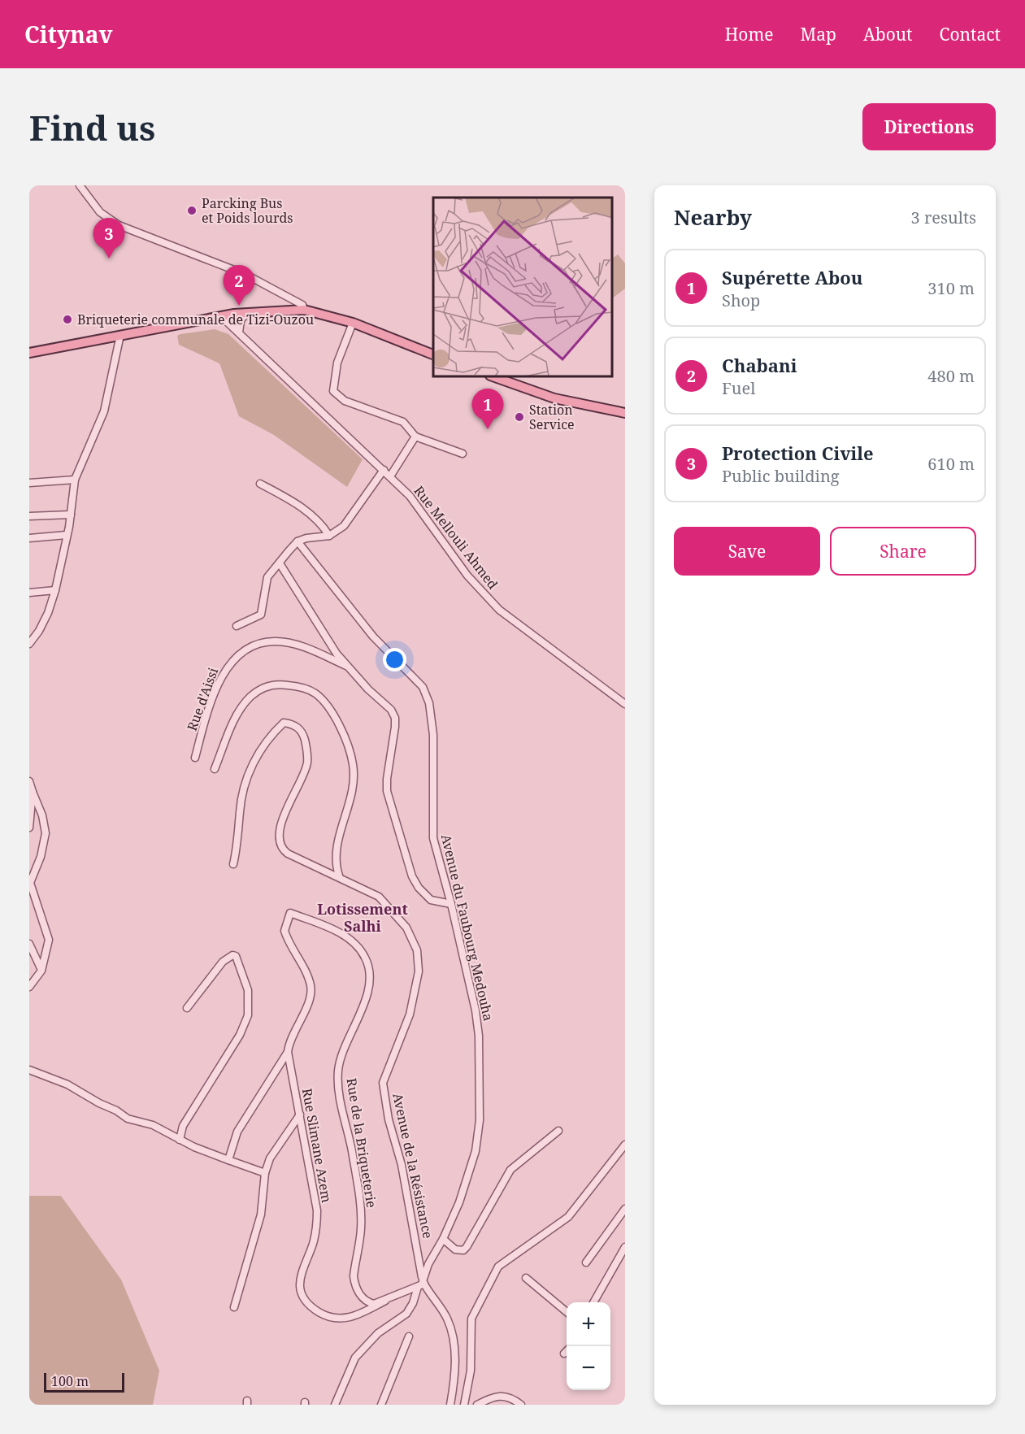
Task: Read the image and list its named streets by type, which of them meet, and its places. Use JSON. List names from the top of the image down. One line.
{"streets":{"street":["Rue Mellouli Ahmed","Rue d'Aissi","Avenue du Faubourg Medouha","Rue de la Briqueterie","Rue Slimane Azem","Avenue de la Résistance"]},"crossings":[["Avenue du Faubourg Medouha","Avenue de la Résistance"],["Rue de la Briqueterie","Rue Slimane Azem"]],"districts":["Lotissement Salhi"],"places":["Parcking Bus et Poids lourds","Briqueterie communale de Tizi-Ouzou","Station Service"],"scale_bar":"100 m","page":{"header":"Citynav","nav":["Home","Map","About","Contact"],"buttons":["Directions",["Save","Share"]],"title":"Find us","heading":["Nearby","3 results"],"pins":["3","2","1"],"list":[{"mark":"1","name":"Supérette Abou","note":"Shop","value":"310 m"},{"mark":"2","name":"Chabani","note":"Fuel","value":"480 m"},{"mark":"3","name":"Protection Civile","note":"Public building","value":"610 m"}],"map_buttons":["+","−"],"scale":"100 m"}}
